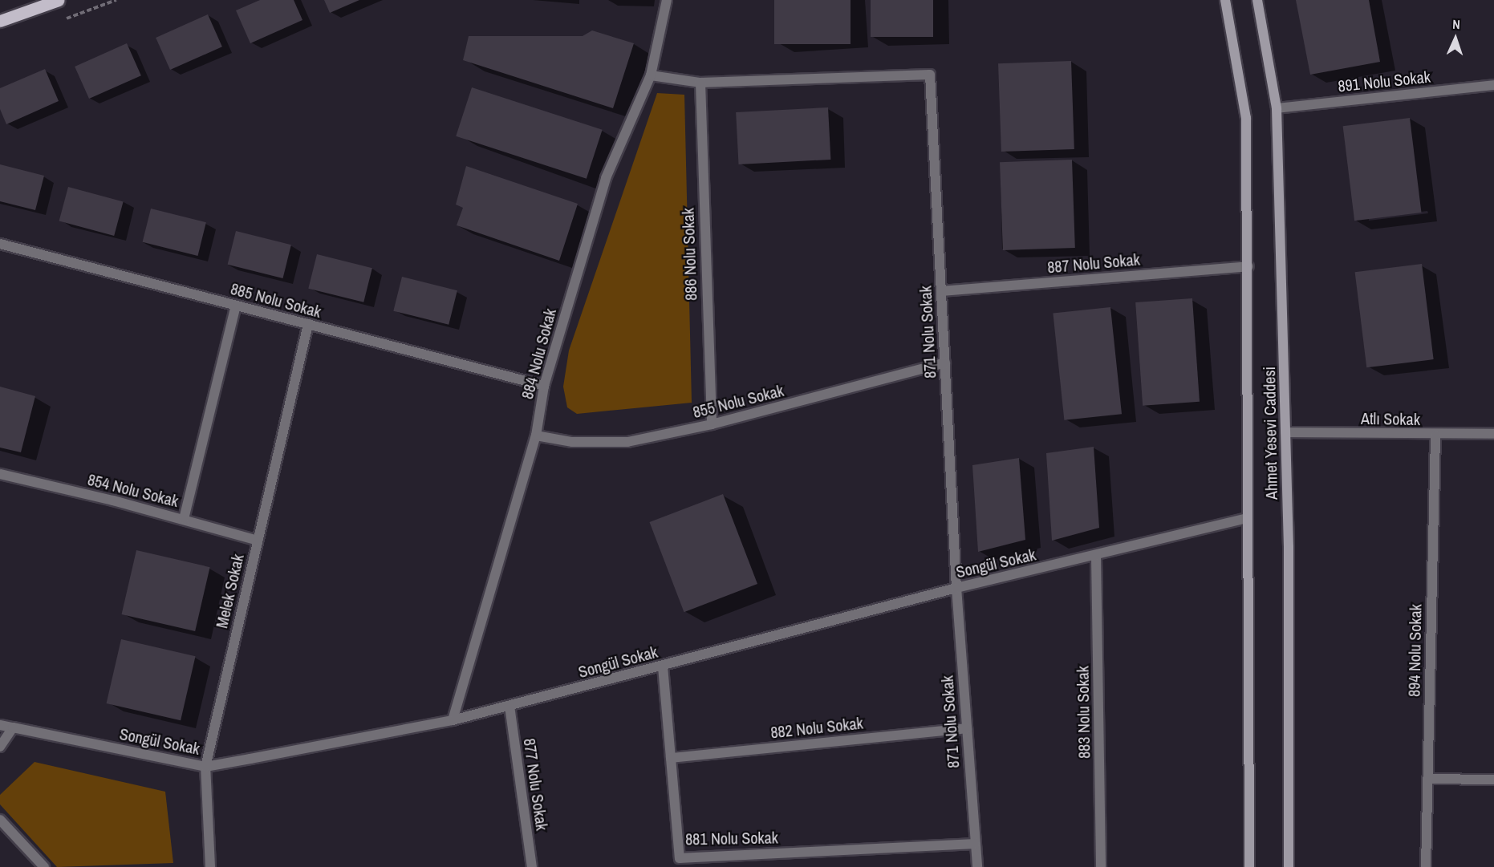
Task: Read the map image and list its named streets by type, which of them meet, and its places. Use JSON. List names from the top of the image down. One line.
{"streets":{"main road":["Ahmet Yesevi Caddesi"],"street":["891 Nolu Sokak","886 Nolu Sokak","887 Nolu Sokak","885 Nolu Sokak","871 Nolu Sokak","884 Nolu Sokak","855 Nolu Sokak","Atlı Sokak","854 Nolu Sokak","Songül Sokak","Melek Sokak","894 Nolu Sokak","883 Nolu Sokak","882 Nolu Sokak","877 Nolu Sokak","881 Nolu Sokak"]},"crossings":[["891 Nolu Sokak","Ahmet Yesevi Caddesi"],["886 Nolu Sokak","871 Nolu Sokak"],["886 Nolu Sokak","855 Nolu Sokak"],["887 Nolu Sokak","871 Nolu Sokak"],["887 Nolu Sokak","Ahmet Yesevi Caddesi"],["885 Nolu Sokak","884 Nolu Sokak"],["885 Nolu Sokak","Melek Sokak"],["871 Nolu Sokak","884 Nolu Sokak"],["871 Nolu Sokak","855 Nolu Sokak"],["871 Nolu Sokak","Songül Sokak"],["871 Nolu Sokak","882 Nolu Sokak"],["871 Nolu Sokak","881 Nolu Sokak"],["884 Nolu Sokak","855 Nolu Sokak"],["884 Nolu Sokak","Songül Sokak"],["Atlı Sokak","Ahmet Yesevi Caddesi"],["Atlı Sokak","894 Nolu Sokak"],["Ahmet Yesevi Caddesi","Songül Sokak"],["854 Nolu Sokak","Melek Sokak"],["Songül Sokak","Melek Sokak"],["Songül Sokak","883 Nolu Sokak"],["Songül Sokak","877 Nolu Sokak"],["Songül Sokak","881 Nolu Sokak"],["882 Nolu Sokak","881 Nolu Sokak"]],"north":"top"}
